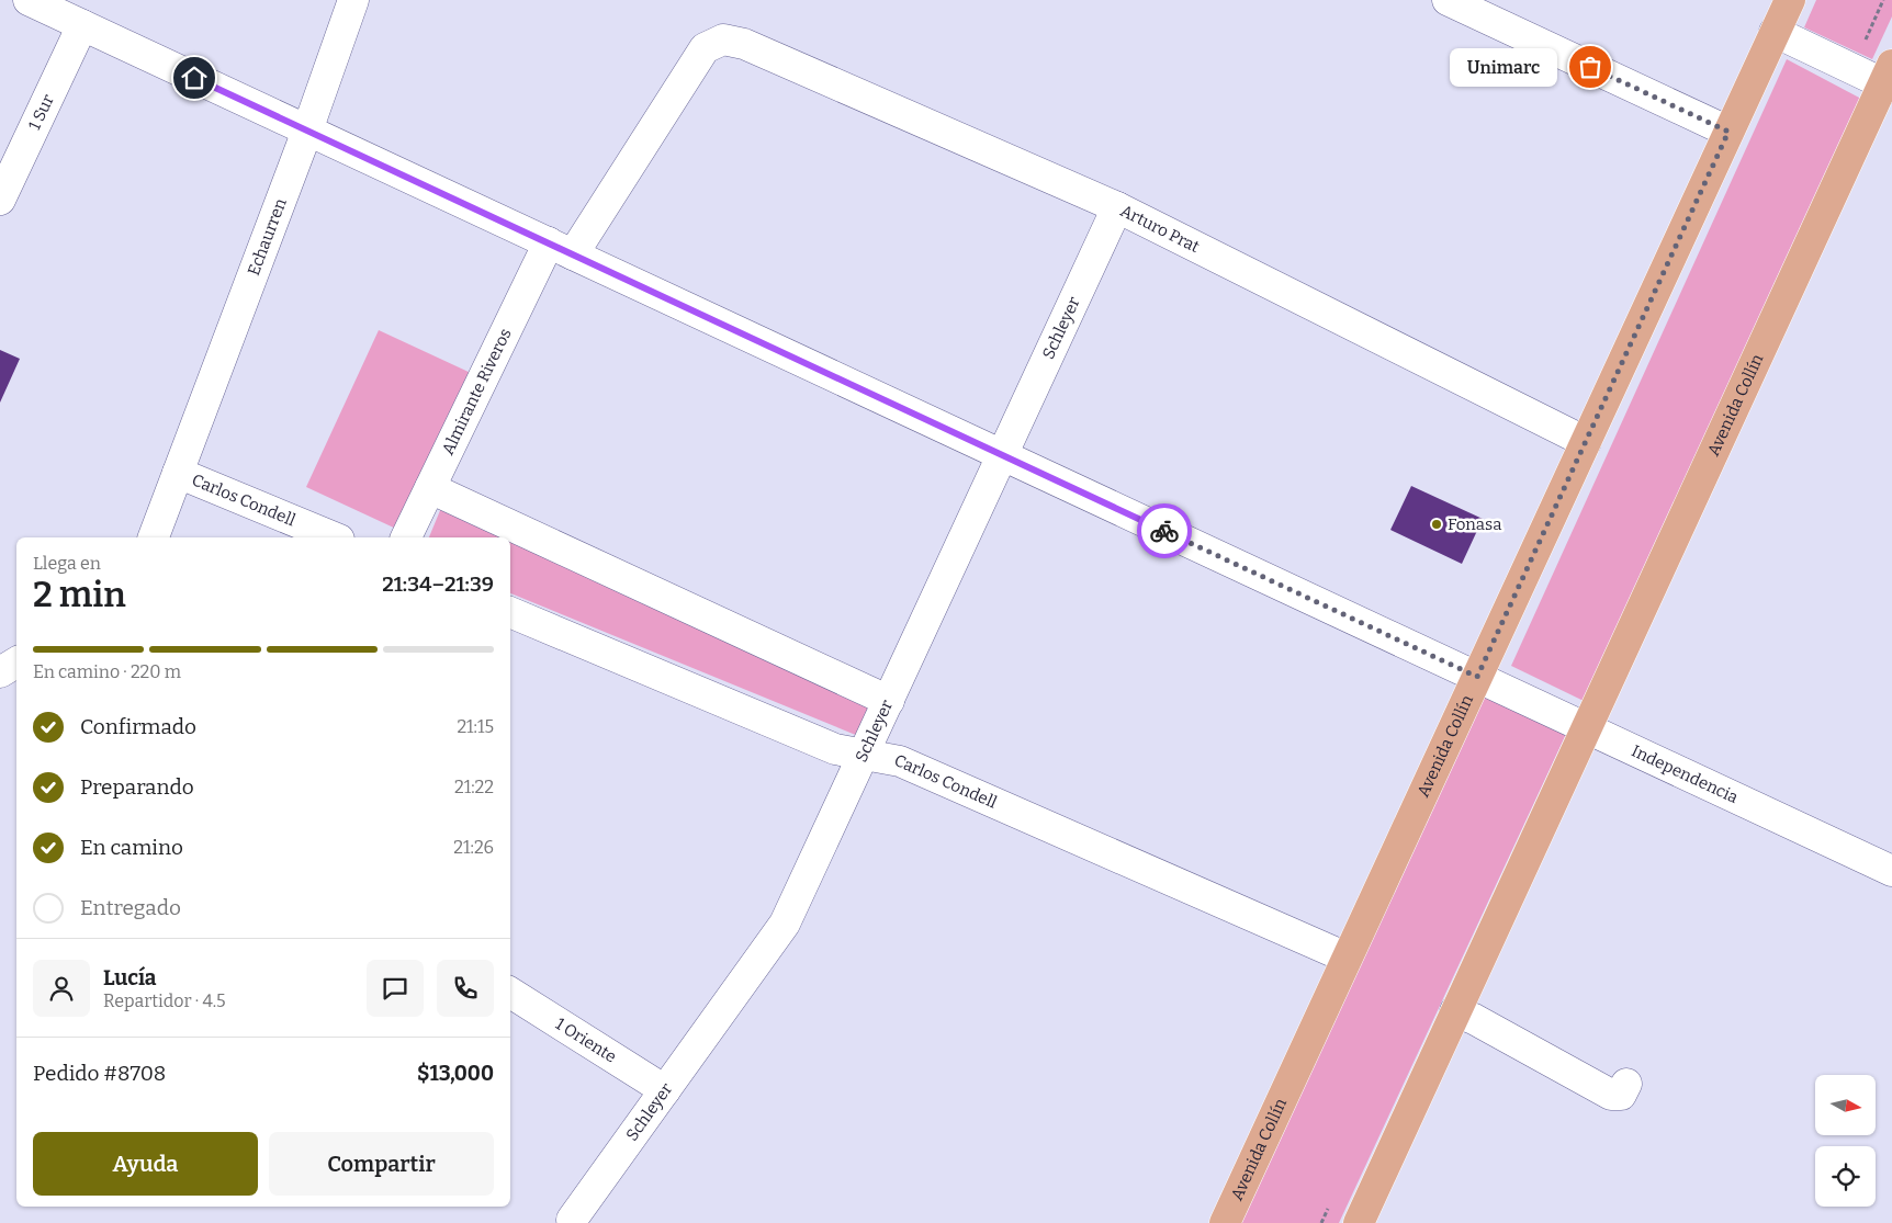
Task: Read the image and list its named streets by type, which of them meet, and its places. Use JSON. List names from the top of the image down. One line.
{"streets":{"main road":["Avenida Collín"],"street":["1 Sur","Arturo Prat","Echaurren","Schleyer","Almirante Riveros","Carlos Condell","Independencia","1 Oriente"]},"crossings":[["1 Sur","Independencia"],["Arturo Prat","Schleyer"],["Arturo Prat","Almirante Riveros"],["Arturo Prat","Avenida Collín"],["Echaurren","Carlos Condell"],["Echaurren","Independencia"],["Schleyer","Carlos Condell"],["Schleyer","Independencia"],["Schleyer","1 Oriente"],["Almirante Riveros","Independencia"],["Avenida Collín","Carlos Condell"],["Avenida Collín","Independencia"]],"places":["Unimarc","Fonasa"],"north":"right","page":{"bubble":"Unimarc","heading":["2 min","Llega en","21:34–21:39"],"panel":["Lucía","Repartidor · 4.5","Pedido #8708","$13,000"],"bar":"En camino · 220 m","list":[["Confirmado","21:15"],["Preparando","21:22"],["En camino","21:26"],"Entregado"],"buttons":["Ayuda","Compartir"]}}
